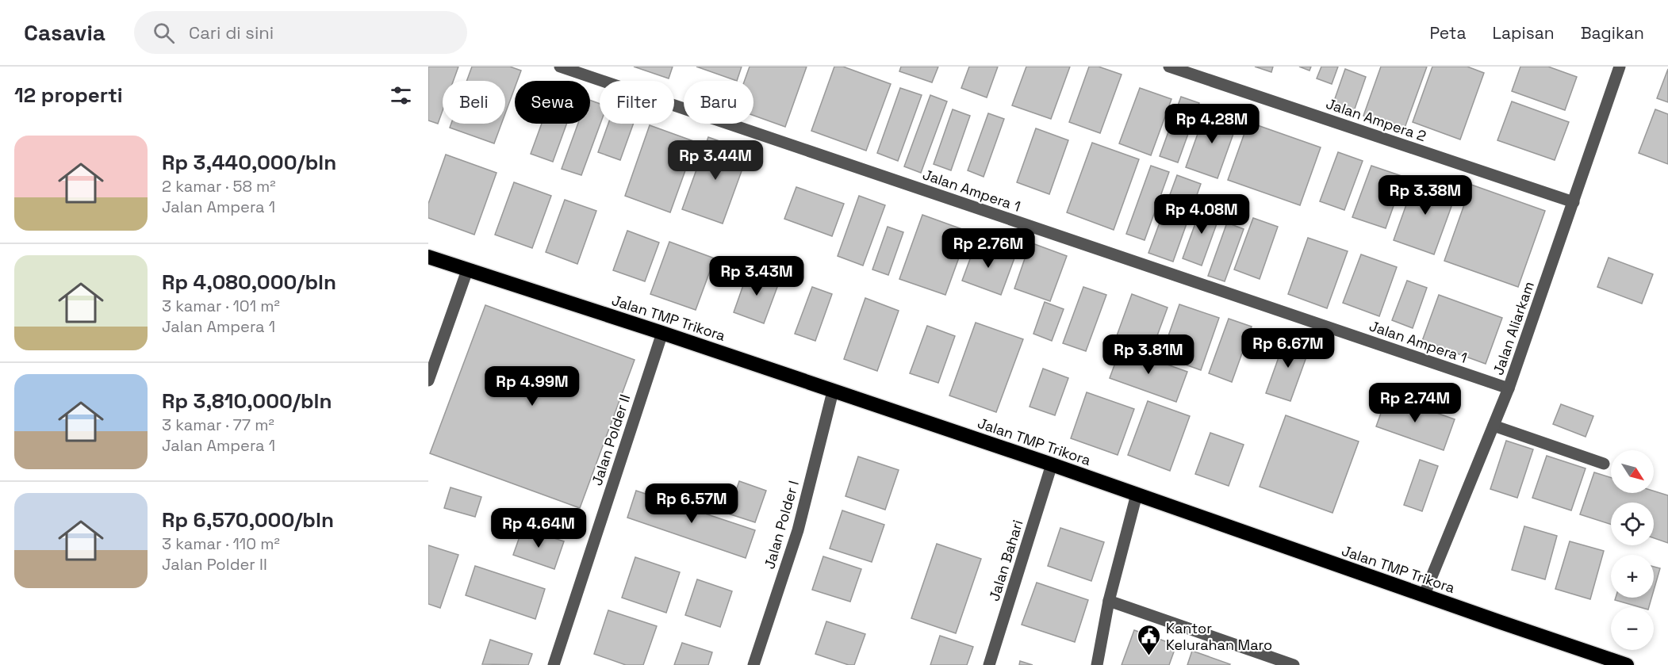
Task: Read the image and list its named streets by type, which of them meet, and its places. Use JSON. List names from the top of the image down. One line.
{"streets":{"highway":["Jalan TMP Trikora"],"street":["Jalan Ampera 2","Jalan Ampera 1","Jalan Aliarkam","Jalan Polder II","Jalan Polder I","Jalan Bahari"]},"crossings":[["Jalan Ampera 2","Jalan Aliarkam"],["Jalan Ampera 1","Jalan Aliarkam"],["Jalan TMP Trikora","Jalan Aliarkam"],["Jalan TMP Trikora","Jalan Polder II"],["Jalan TMP Trikora","Jalan Polder I"],["Jalan TMP Trikora","Jalan Bahari"]],"places":{"public building":["Kantor Kelurahan Maro"]},"north":"bottom right","page":{"header":"Casavia","search":"Cari di sini","nav":["Peta","Lapisan","Bagikan"],"heading":"12 properti","chip":["Beli","Sewa","Filter","Baru"],"price":["Rp 4.28M","Rp 3.44M","Rp 3.38M","Rp 4.08M","Rp 2.76M","Rp 3.43M","Rp 6.67M","Rp 3.81M","Rp 4.99M","Rp 2.74M","Rp 6.57M","Rp 4.64M"],"list":[{"name":"Rp 3,440,000/bln","note":"2 kamar · 58 m² · Jalan Ampera 1"},{"name":"Rp 4,080,000/bln","note":"3 kamar · 101 m² · Jalan Ampera 1"},{"name":"Rp 3,810,000/bln","note":"3 kamar · 77 m² · Jalan Ampera 1"},{"name":"Rp 6,570,000/bln","note":"3 kamar · 110 m² · Jalan Polder II"}],"map_buttons":["+","−"]}}
